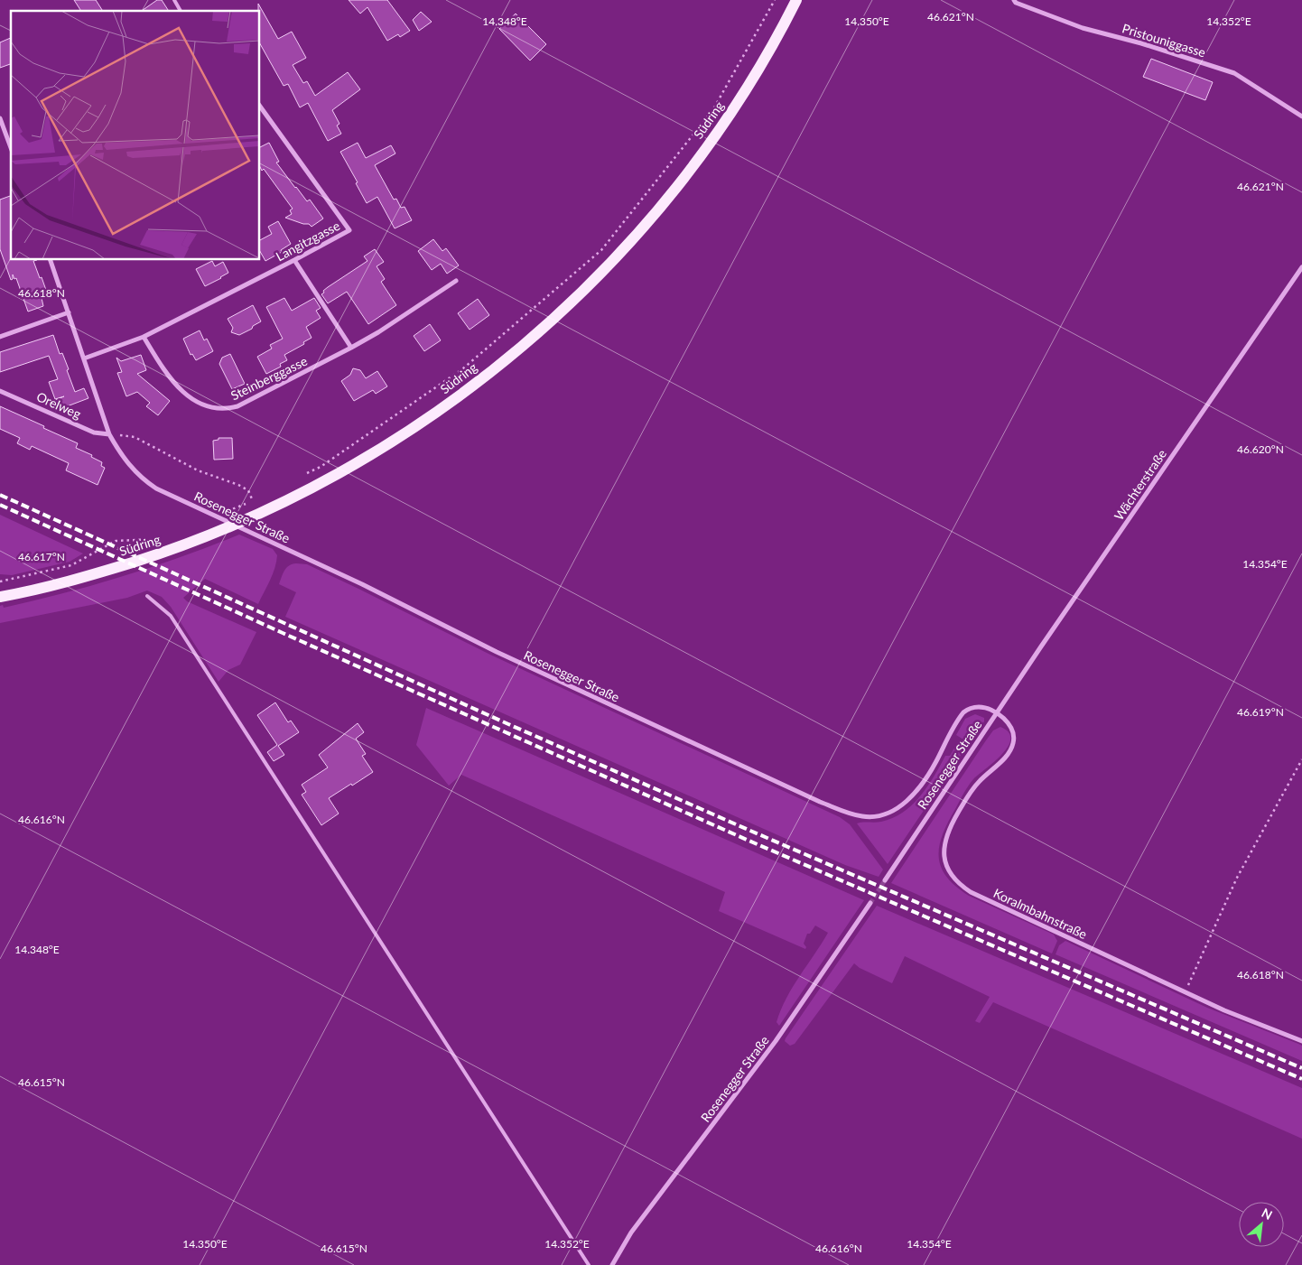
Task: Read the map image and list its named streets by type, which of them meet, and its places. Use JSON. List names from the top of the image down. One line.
{"streets":{"main road":["Südring"],"street":["Pristouniggasse","Langitzgasse","Steinberggasse","Orelweg","Wächterstraße","Rosenegger Straße","Koralmbahnstraße"]},"crossings":[["Langitzgasse","Steinberggasse"],["Langitzgasse","Rosenegger Straße"],["Orelweg","Rosenegger Straße"],["Wächterstraße","Rosenegger Straße"],["Wächterstraße","Koralmbahnstraße"],["Rosenegger Straße","Koralmbahnstraße"]],"north":"top right","coordinates":["46.621°N","14.348°E","14.350°E","14.352°E","46.618°N","46.620°N","46.617°N","14.354°E","46.619°N","46.616°N","46.615°N"]}
